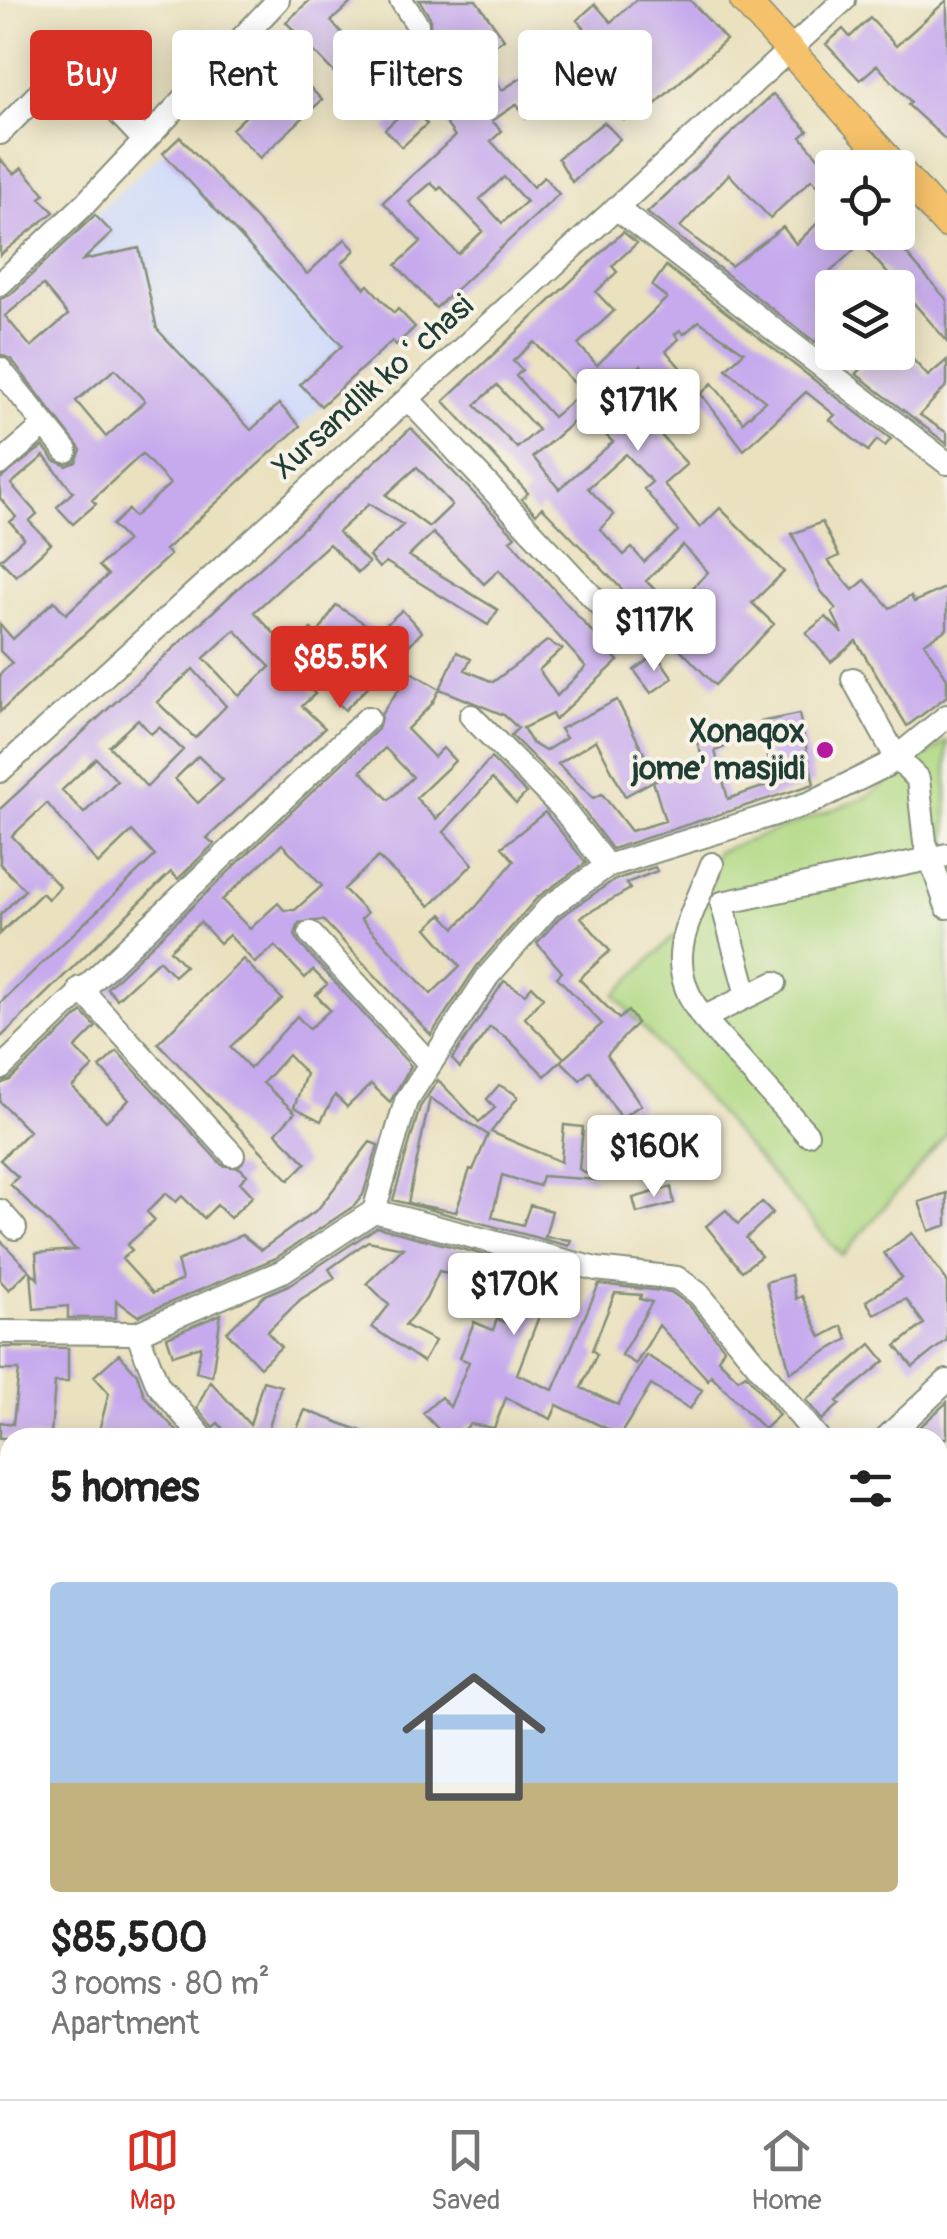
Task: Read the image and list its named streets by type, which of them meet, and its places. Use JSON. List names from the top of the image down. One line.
{"streets":{"street":["Xursandlik koʻchasi"]},"places":["Xonaqox jome' masjidi"],"page":{"chip":["Buy","Rent","Filters","New"],"price":["$171K","$117K","$85.5K","$160K","$170K"],"heading":"5 homes","list":[{"name":"$85,500","note":"3 rooms · 80 m² · Apartment"}],"tabs":["Map","Saved","Home"]}}
